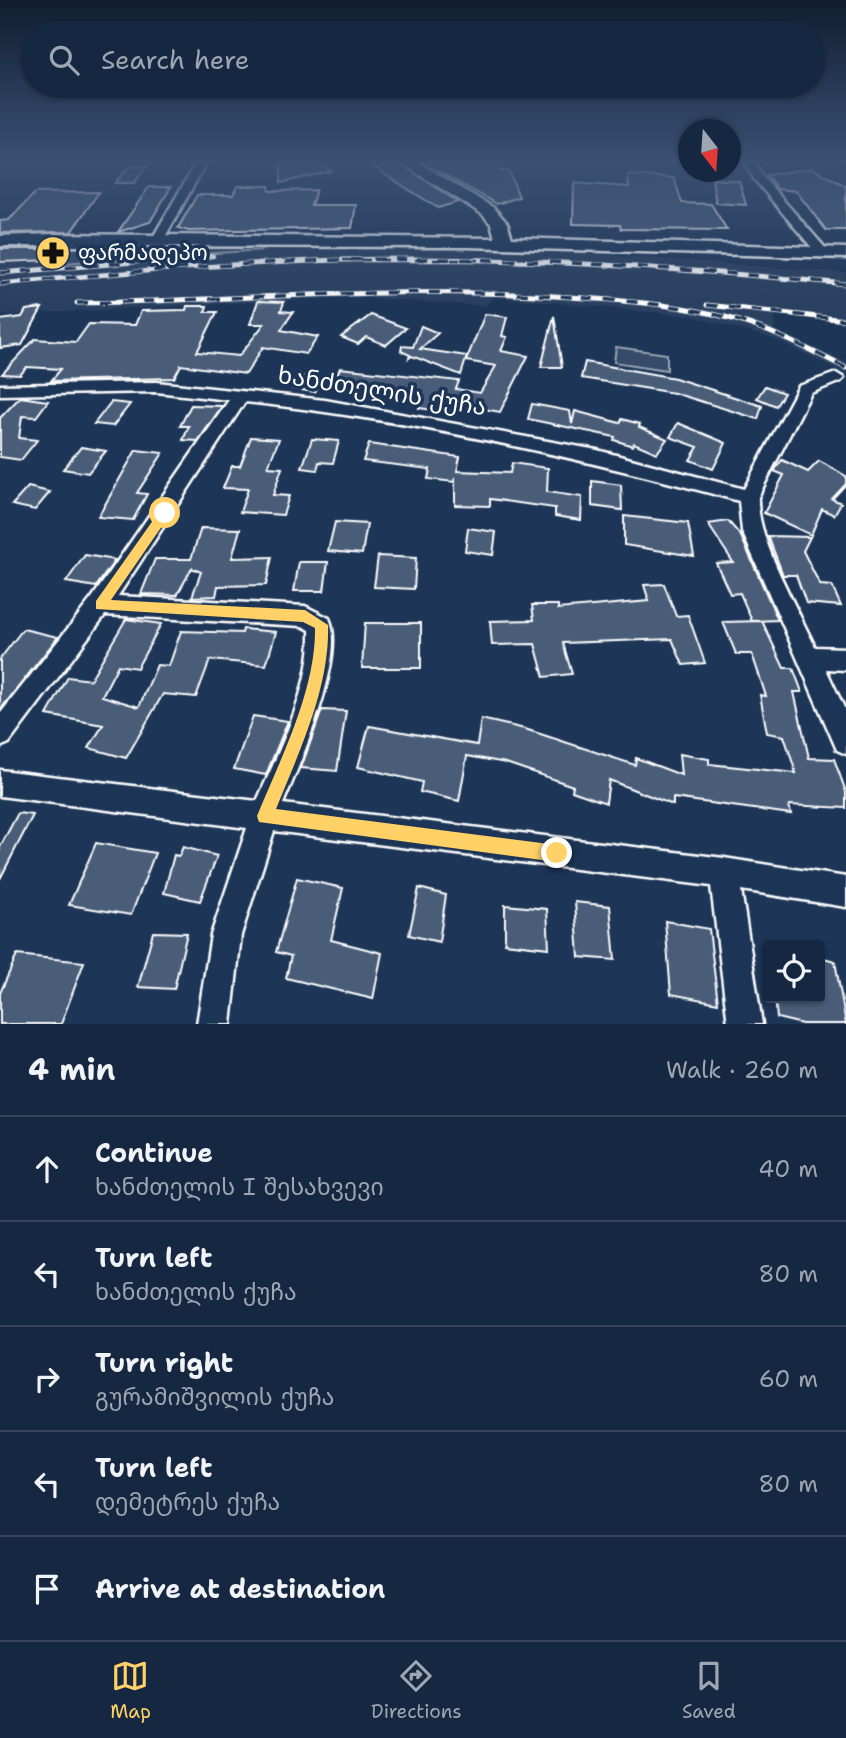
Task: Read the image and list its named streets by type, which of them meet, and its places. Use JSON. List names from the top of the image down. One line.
{"streets":{"street":["ხანძთელის ქუჩა"]},"places":{"pharmacy":["ფარმადეპო"]},"north":"bottom","page":{"search":"Search here","heading":["4 min","Walk · 260 m"],"list":[["Continue","ხანძთელის I შესახვევი","40 m"],["Turn left","ხანძთელის ქუჩა","80 m"],["Turn right","გურამიშვილის ქუჩა","60 m"],["Turn left","დემეტრეს ქუჩა","80 m"],"Arrive at destination"],"nav":["Map","Directions","Saved"]}}
